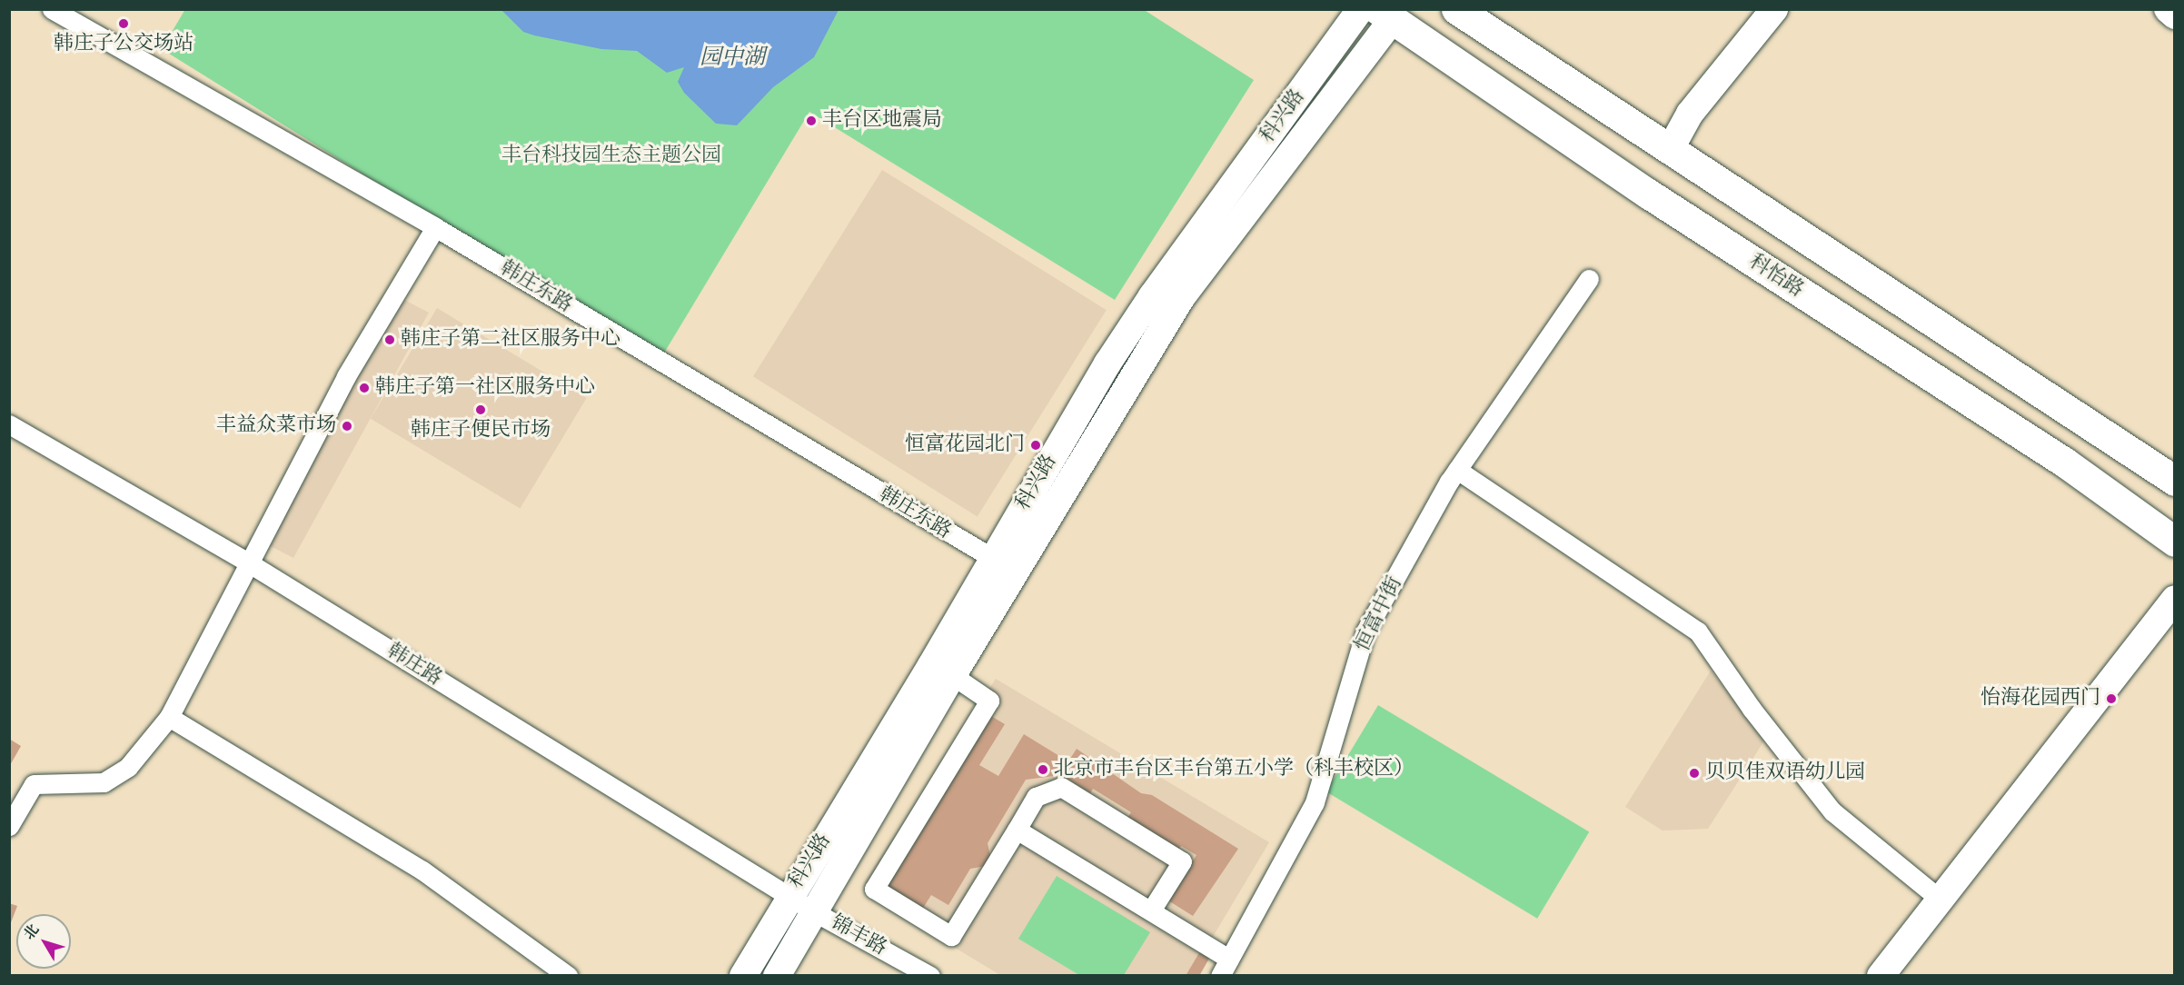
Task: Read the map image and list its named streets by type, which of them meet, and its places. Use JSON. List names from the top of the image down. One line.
{"streets":{"main road":["科兴路","科怡路"],"street":["韩庄东路","恒富中街","韩庄路","锦丰路"]},"crossings":[["科兴路","科怡路"],["科兴路","韩庄东路"],["科兴路","韩庄路"],["科兴路","锦丰路"],["韩庄路","锦丰路"]],"water":["园中湖"],"parks":["丰台科技园生态主题公园"],"places":["韩庄子公交场站","丰台区地震局","韩庄子第二社区服务中心","韩庄子第一社区服务中心","韩庄子便民市场","丰益众菜市场","恒富花园北门","怡海花园西门","北京市丰台区丰台第五小学（科丰校区）","贝贝佳双语幼儿园"],"north":"top left"}
